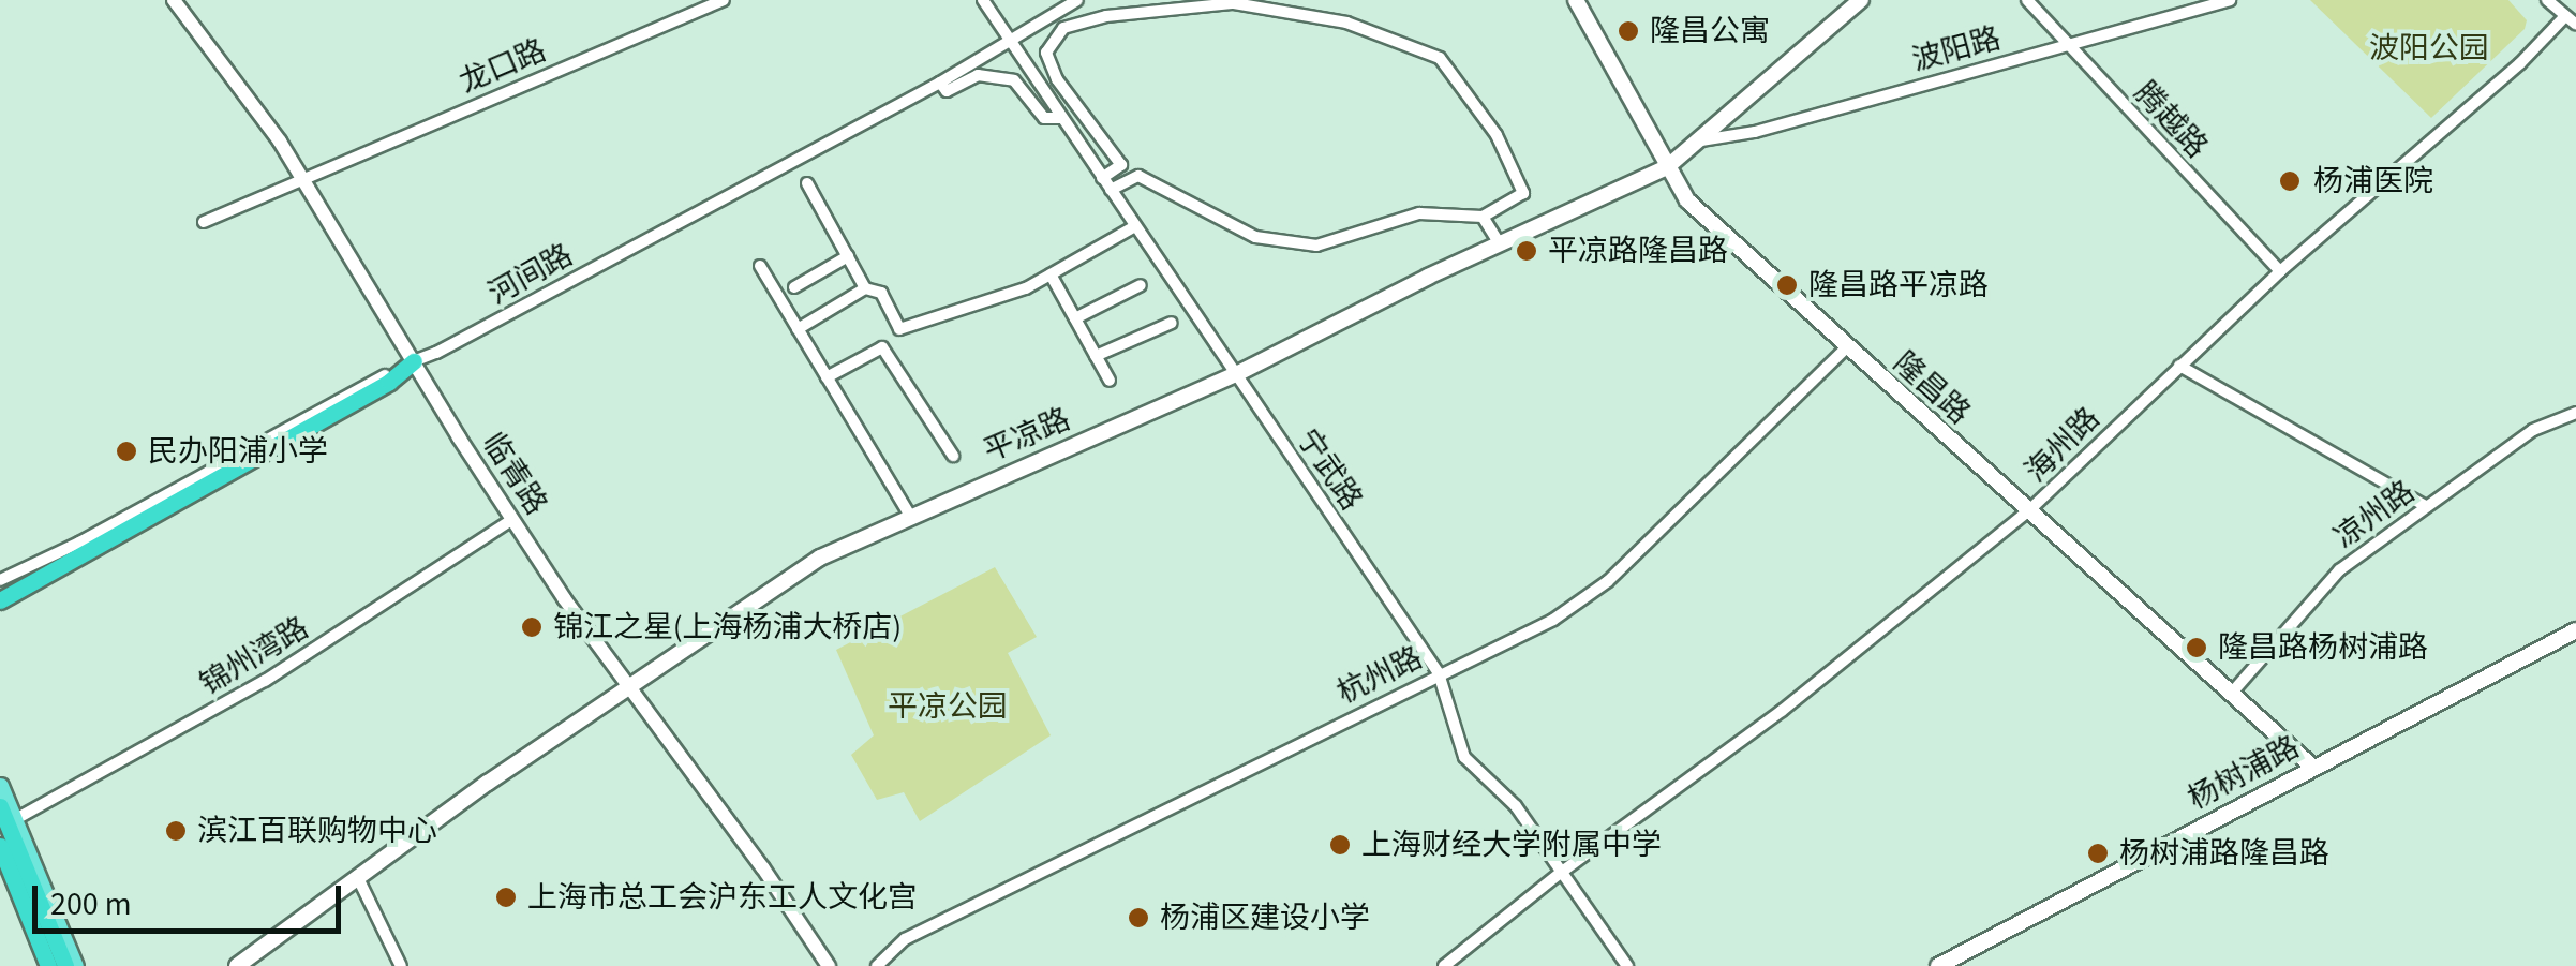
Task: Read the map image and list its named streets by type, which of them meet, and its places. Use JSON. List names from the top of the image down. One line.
{"streets":{"main road":["隆昌路","平凉路","杨树浦路"],"street":["波阳路","龙口路","腾越路","河间路","海州路","宁武路","临青路","凉州路","锦州湾路","杭州路"]},"crossings":[["波阳路","腾越路"],["波阳路","平凉路"],["龙口路","临青路"],["腾越路","海州路"],["河间路","宁武路"],["河间路","临青路"],["隆昌路","平凉路"],["隆昌路","海州路"],["隆昌路","凉州路"],["隆昌路","杭州路"],["隆昌路","杨树浦路"],["平凉路","宁武路"],["平凉路","临青路"],["海州路","宁武路"],["宁武路","杭州路"],["临青路","锦州湾路"]],"parks":["波阳公园","平凉公园"],"places":["隆昌公寓","杨浦医院","平凉路隆昌路","隆昌路平凉路","民办阳浦小学","锦江之星(上海杨浦大桥店)","隆昌路杨树浦路","滨江百联购物中心","上海财经大学附属中学","杨树浦路隆昌路","上海市总工会沪东工人文化宫","杨浦区建设小学"],"scale_bar":"200 m"}
